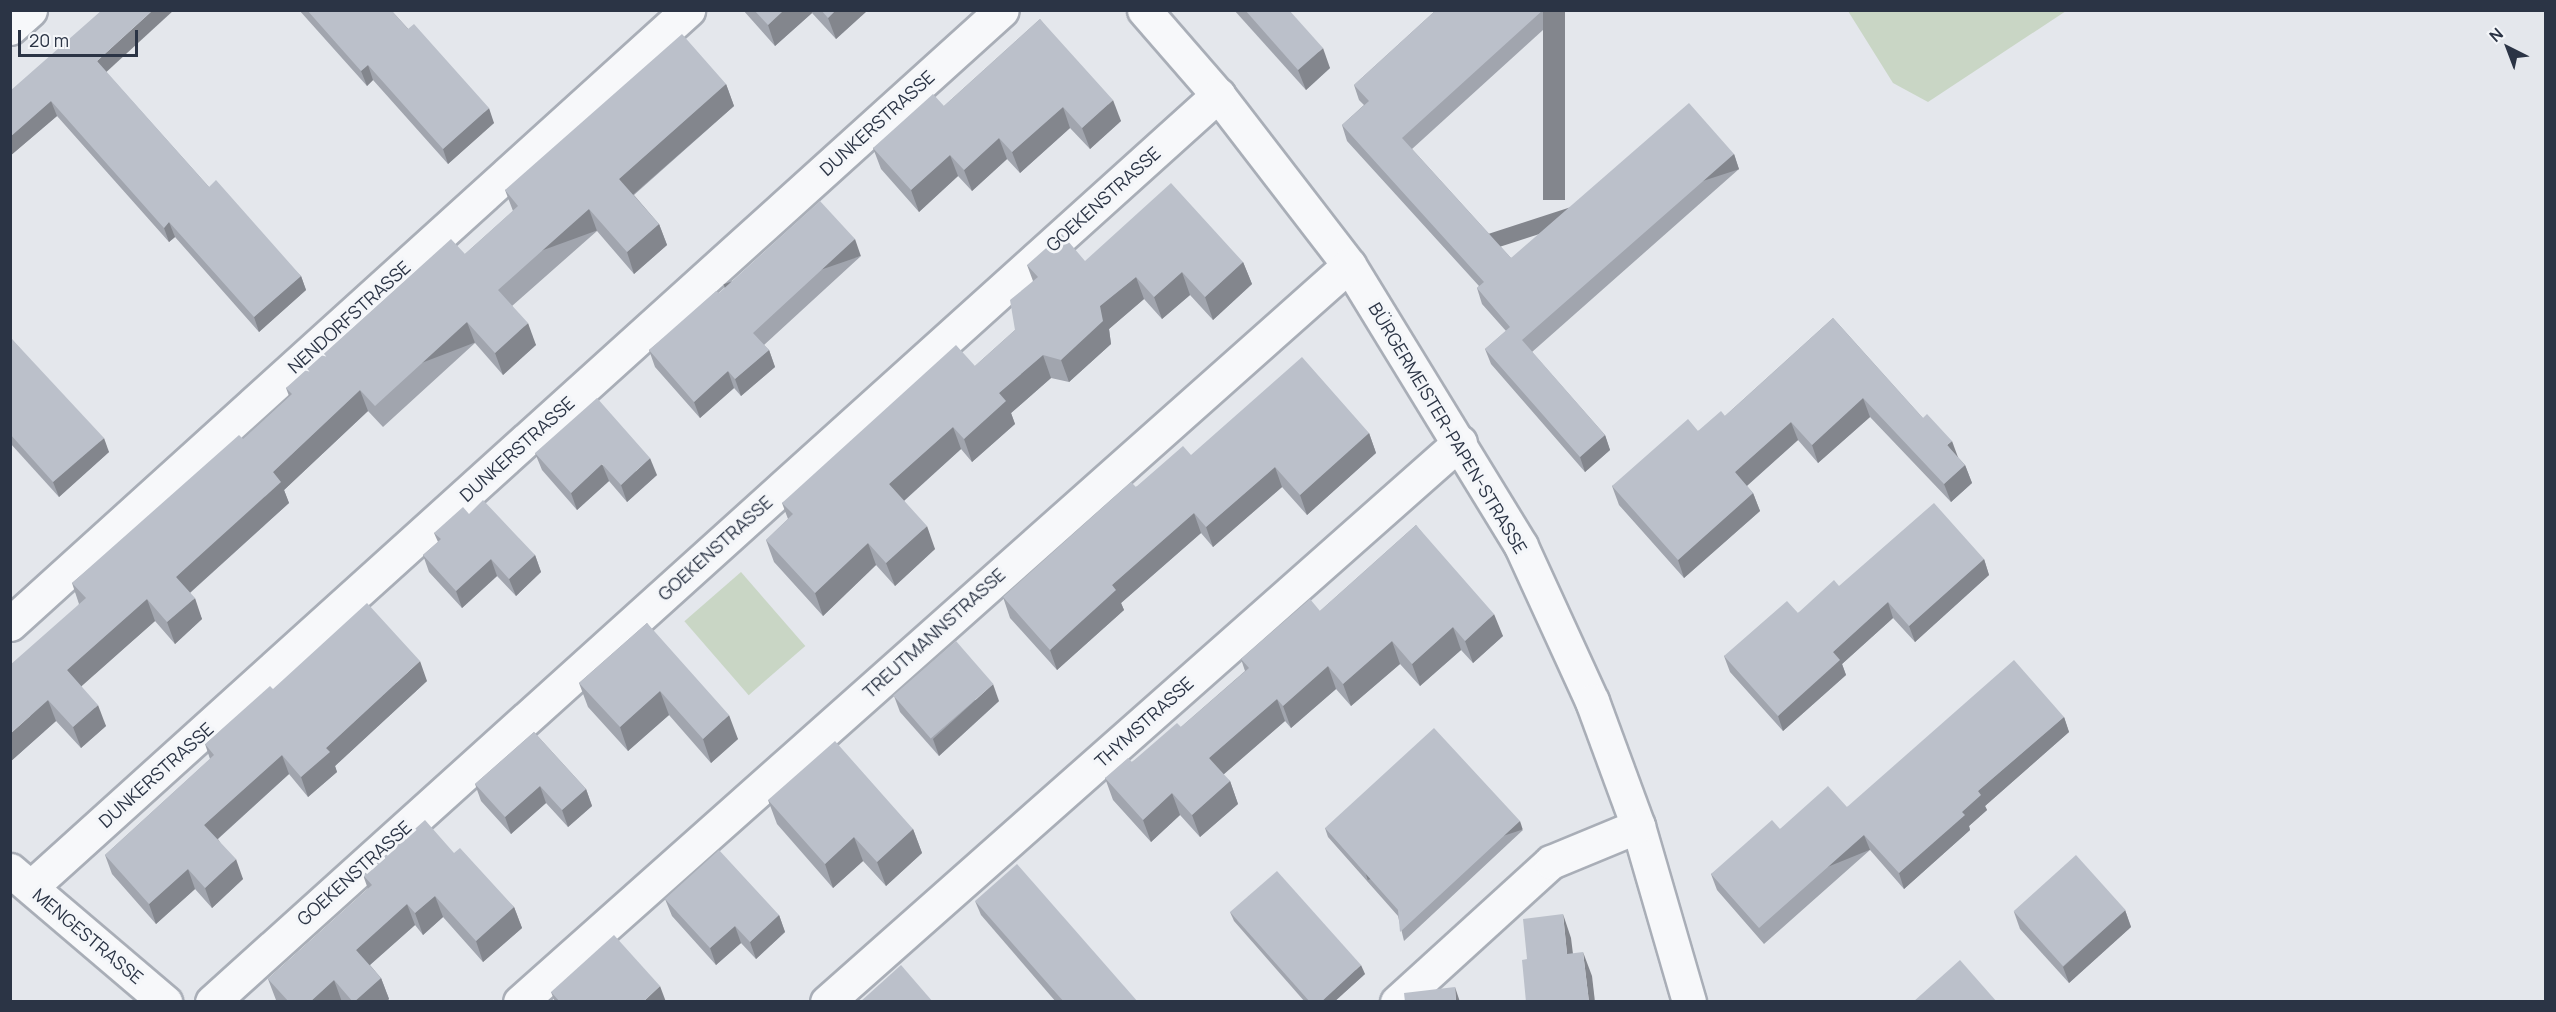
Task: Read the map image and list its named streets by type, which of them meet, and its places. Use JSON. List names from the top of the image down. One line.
{"streets":{"street":["DUNKERSTRASSE","GOEKENSTRASSE","NENDORFSTRASSE","BÜRGERMEISTER-PAPEN-STRASSE","TREUTMANNSTRASSE","THYMSTRASSE","MENGESTRASSE"]},"crossings":[["DUNKERSTRASSE","MENGESTRASSE"],["GOEKENSTRASSE","BÜRGERMEISTER-PAPEN-STRASSE"],["BÜRGERMEISTER-PAPEN-STRASSE","TREUTMANNSTRASSE"],["BÜRGERMEISTER-PAPEN-STRASSE","THYMSTRASSE"]],"scale_bar":"20 m","north":"top left"}
